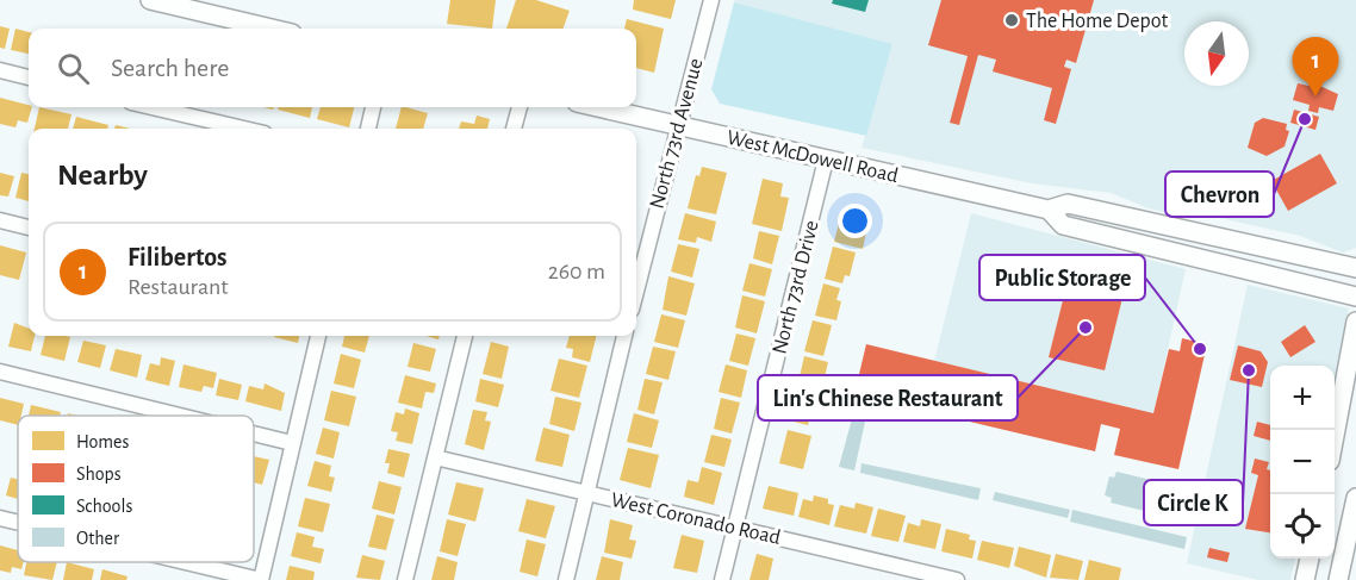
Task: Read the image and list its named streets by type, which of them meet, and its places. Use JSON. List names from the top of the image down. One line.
{"streets":{"main road":["West McDowell Road"],"street":["North 73rd Avenue","North 73rd Drive","West Coronado Road"]},"crossings":[["North 73rd Avenue","West McDowell Road"],["West McDowell Road","North 73rd Drive"],["North 73rd Drive","West Coronado Road"]],"places":["The Home Depot","Chevron","Lin's Chinese Restaurant","Public Storage","Circle K"],"legend":["Homes","Shops","Schools","Other"],"north":"bottom","page":{"search":"Search here","pins":"1","heading":"Nearby","list":[{"mark":"1","name":"Filibertos","note":"Restaurant","value":"260 m"}],"map_buttons":["+","−"]}}
